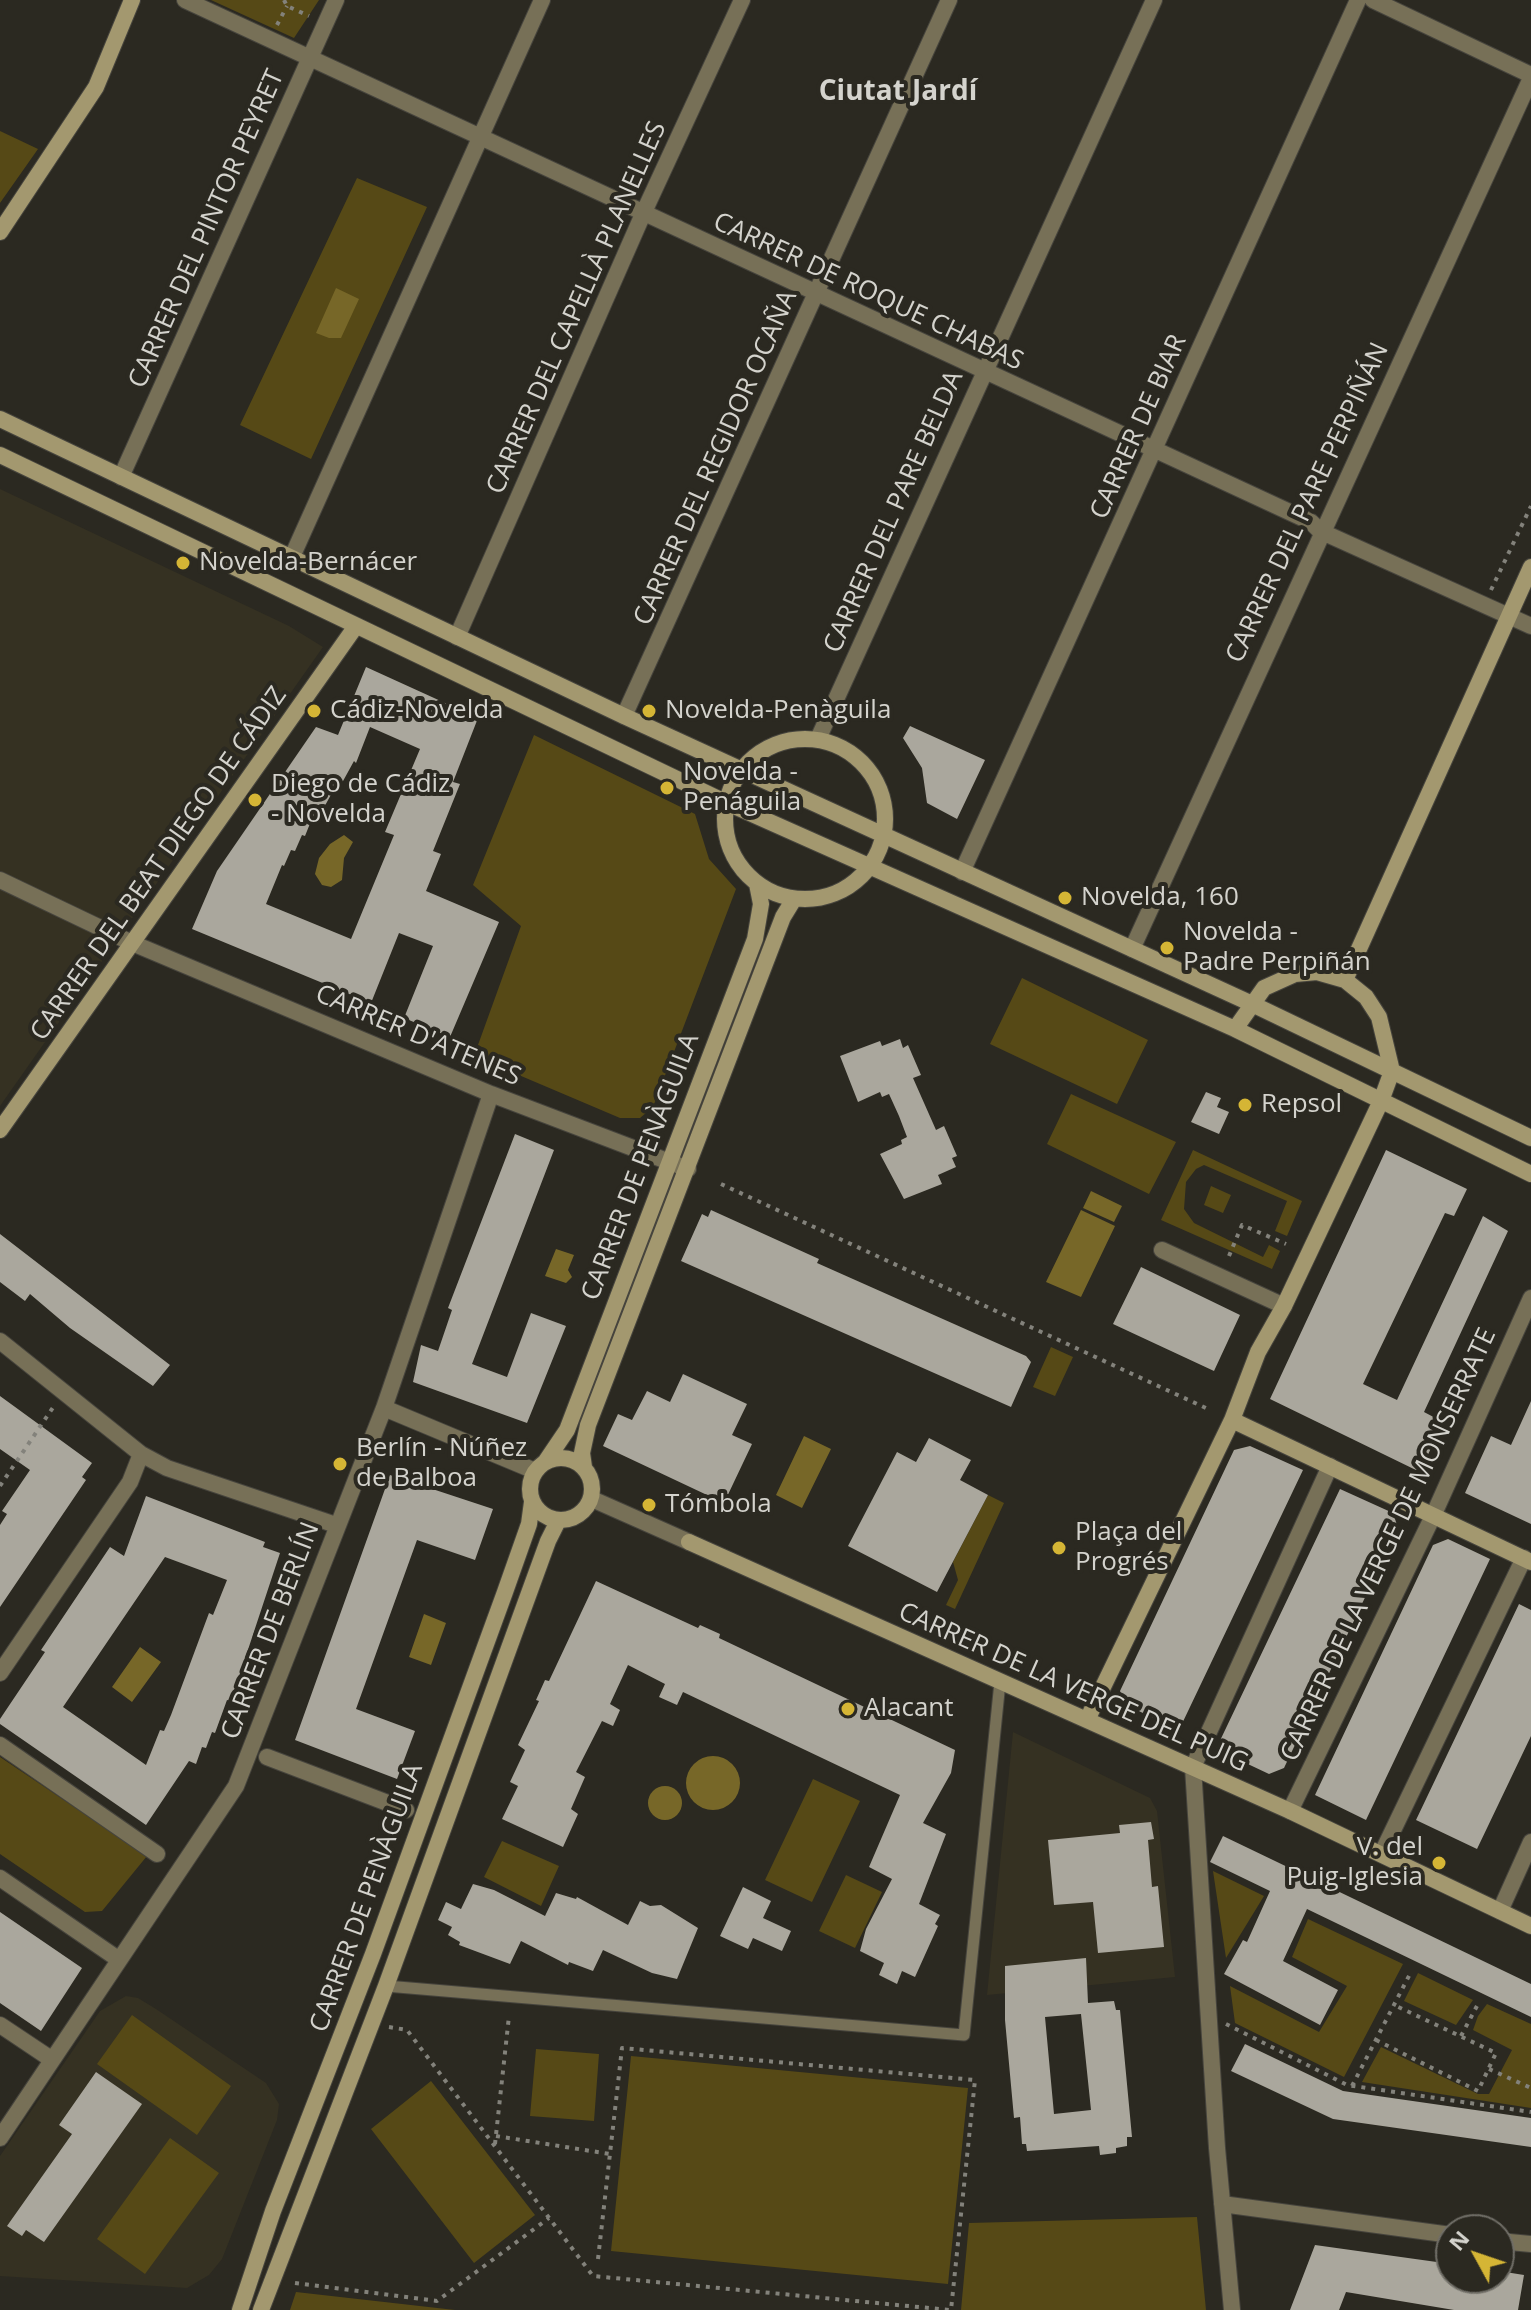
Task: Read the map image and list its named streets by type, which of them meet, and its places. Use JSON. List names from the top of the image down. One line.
{"streets":{"street":["CARRER DEL PINTOR PEYRET","CARRER DE ROQUE CHABAS","CARRER DEL CAPELLÀ PLANELLES","CARRER DE BIAR","CARRER DEL REGIDOR OCAÑA","CARRER DEL PARE PERPIÑÁN","CARRER DEL PARE BELDA","CARRER DEL BEAT DIEGO DE CÁDIZ","CARRER D'ATENES","CARRER DE PENÀGUILA","CARRER DE LA VERGE DE MONSERRATE","CARRER DE BERLÍN","CARRER DE LA VERGE DEL PUIG"]},"crossings":[["CARRER DEL PINTOR PEYRET","CARRER DE ROQUE CHABAS"],["CARRER DE ROQUE CHABAS","CARRER DEL CAPELLÀ PLANELLES"],["CARRER DE ROQUE CHABAS","CARRER DE BIAR"],["CARRER DE ROQUE CHABAS","CARRER DEL REGIDOR OCAÑA"],["CARRER DE ROQUE CHABAS","CARRER DEL PARE PERPIÑÁN"],["CARRER DE ROQUE CHABAS","CARRER DEL PARE BELDA"],["CARRER DEL BEAT DIEGO DE CÁDIZ","CARRER D'ATENES"],["CARRER D'ATENES","CARRER DE PENÀGUILA"],["CARRER D'ATENES","CARRER DE BERLÍN"],["CARRER DE PENÀGUILA","CARRER DE LA VERGE DEL PUIG"],["CARRER DE LA VERGE DE MONSERRATE","CARRER DE LA VERGE DEL PUIG"]],"districts":["Ciutat Jardí"],"places":["Novelda-Bernácer","Cádiz-Novelda","Novelda-Penàguila","Novelda - Penáguila","Diego de Cádiz - Novelda","Novelda, 160","Novelda - Padre Perpiñán","Repsol","Berlín - Núñez de Balboa","Tómbola","Plaça del Progrés","Alacant","V. del Puig-Iglesia"],"north":"top left"}
